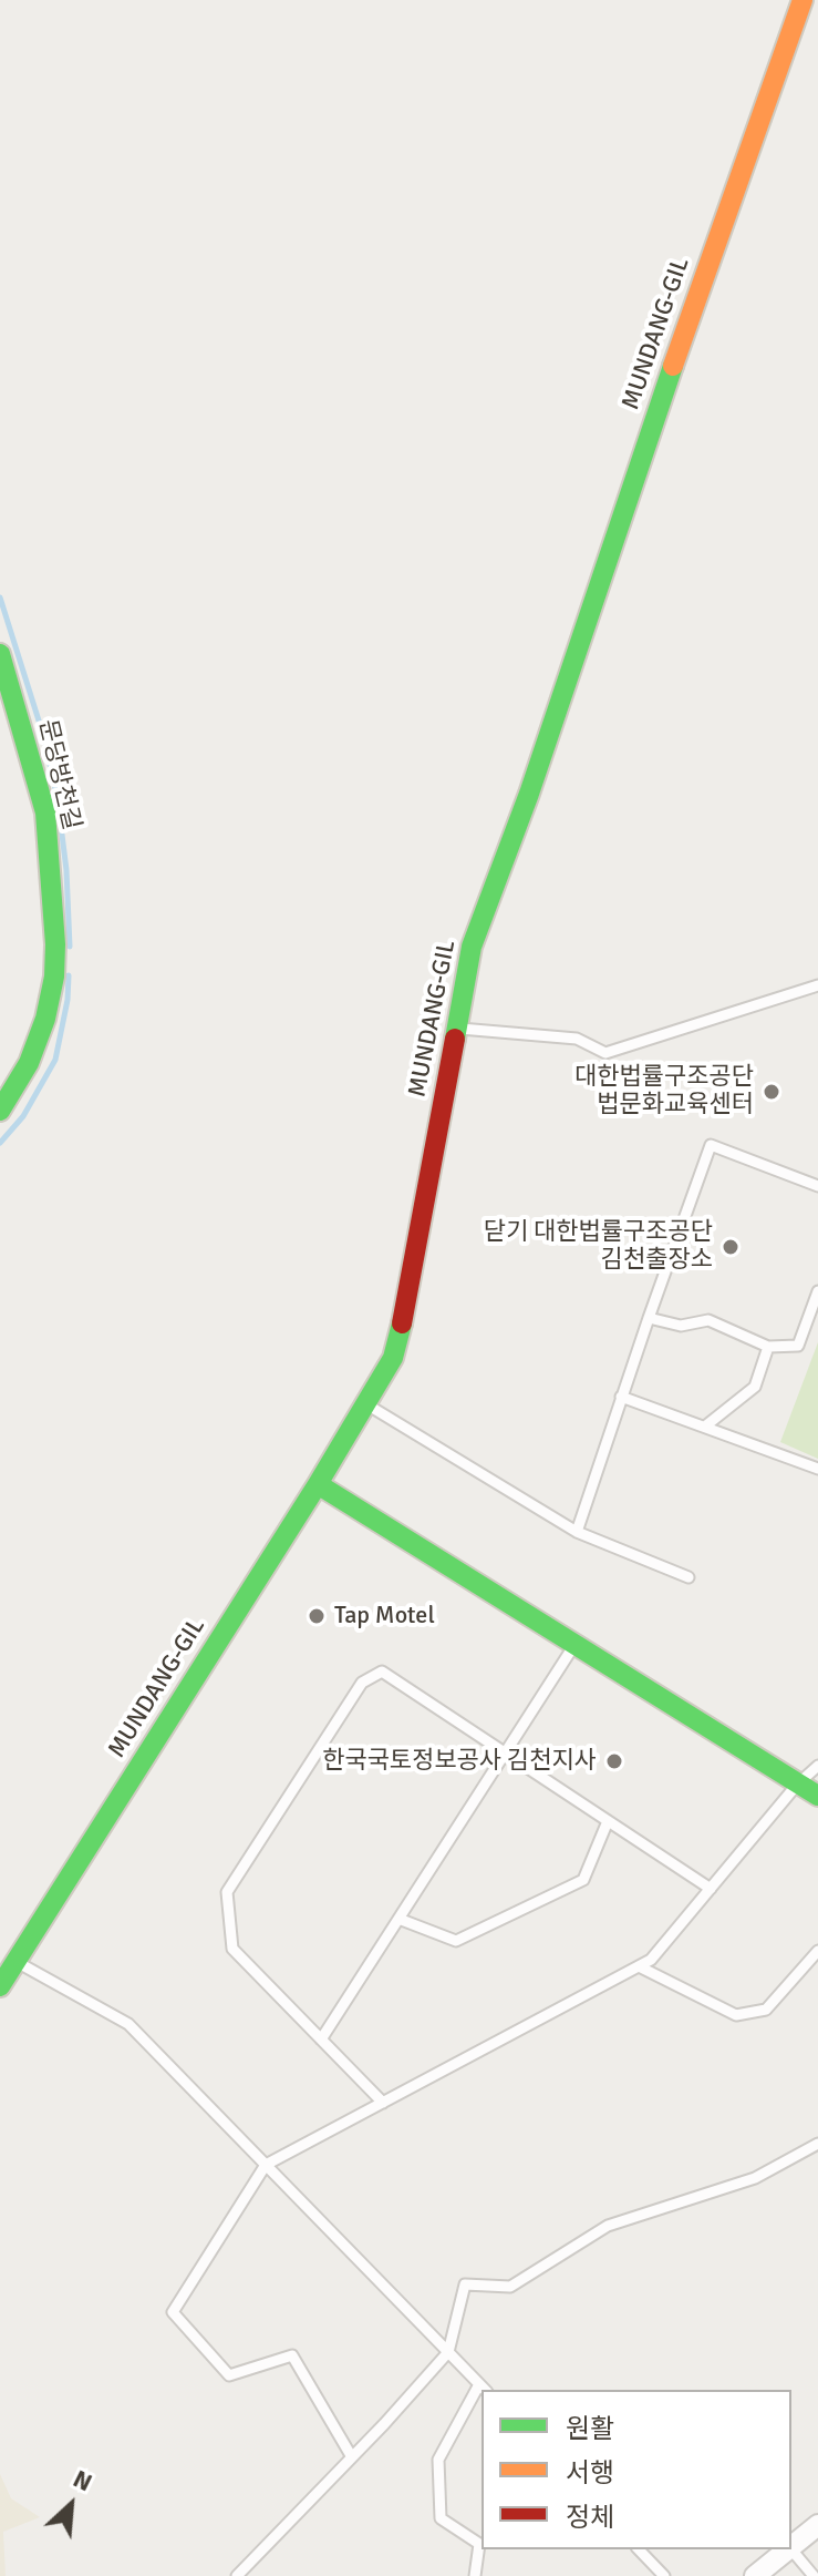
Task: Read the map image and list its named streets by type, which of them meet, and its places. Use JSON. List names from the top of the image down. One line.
{"streets":{"street":["MUNDANG-GIL","문당방천길"]},"places":["대한법률구조공단 법문화교육센터","닫기 대한법률구조공단 김천출장소","Tap Motel","한국국토정보공사 김천지사"],"legend":["원활","서행","정체"],"north":"top right"}
